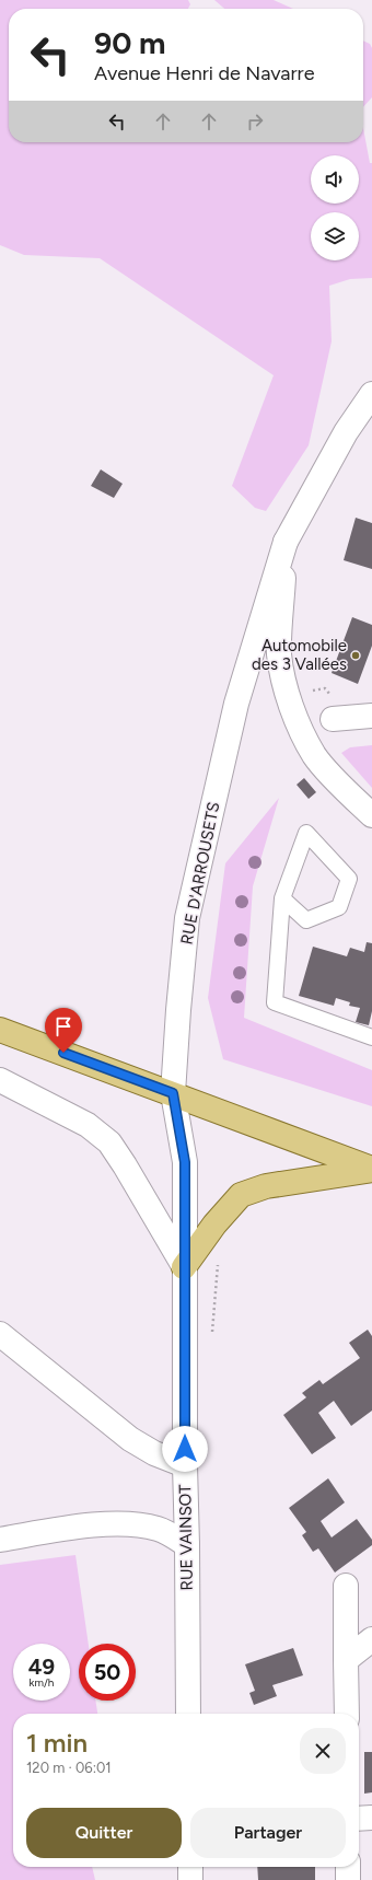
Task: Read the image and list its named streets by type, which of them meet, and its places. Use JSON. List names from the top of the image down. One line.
{"streets":{"street":["RUE D'ARROUSETS","RUE VAINSOT"]},"crossings":[["RUE D'ARROUSETS","RUE VAINSOT"]],"places":["Automobile des 3 Vallées"],"page":{"turn":["90 m","Avenue Henri de Navarre"],"speed":"49 km/h","limit":"50","heading":["1 min","120 m · 06:01"],"buttons":["Quitter","Partager"]}}
